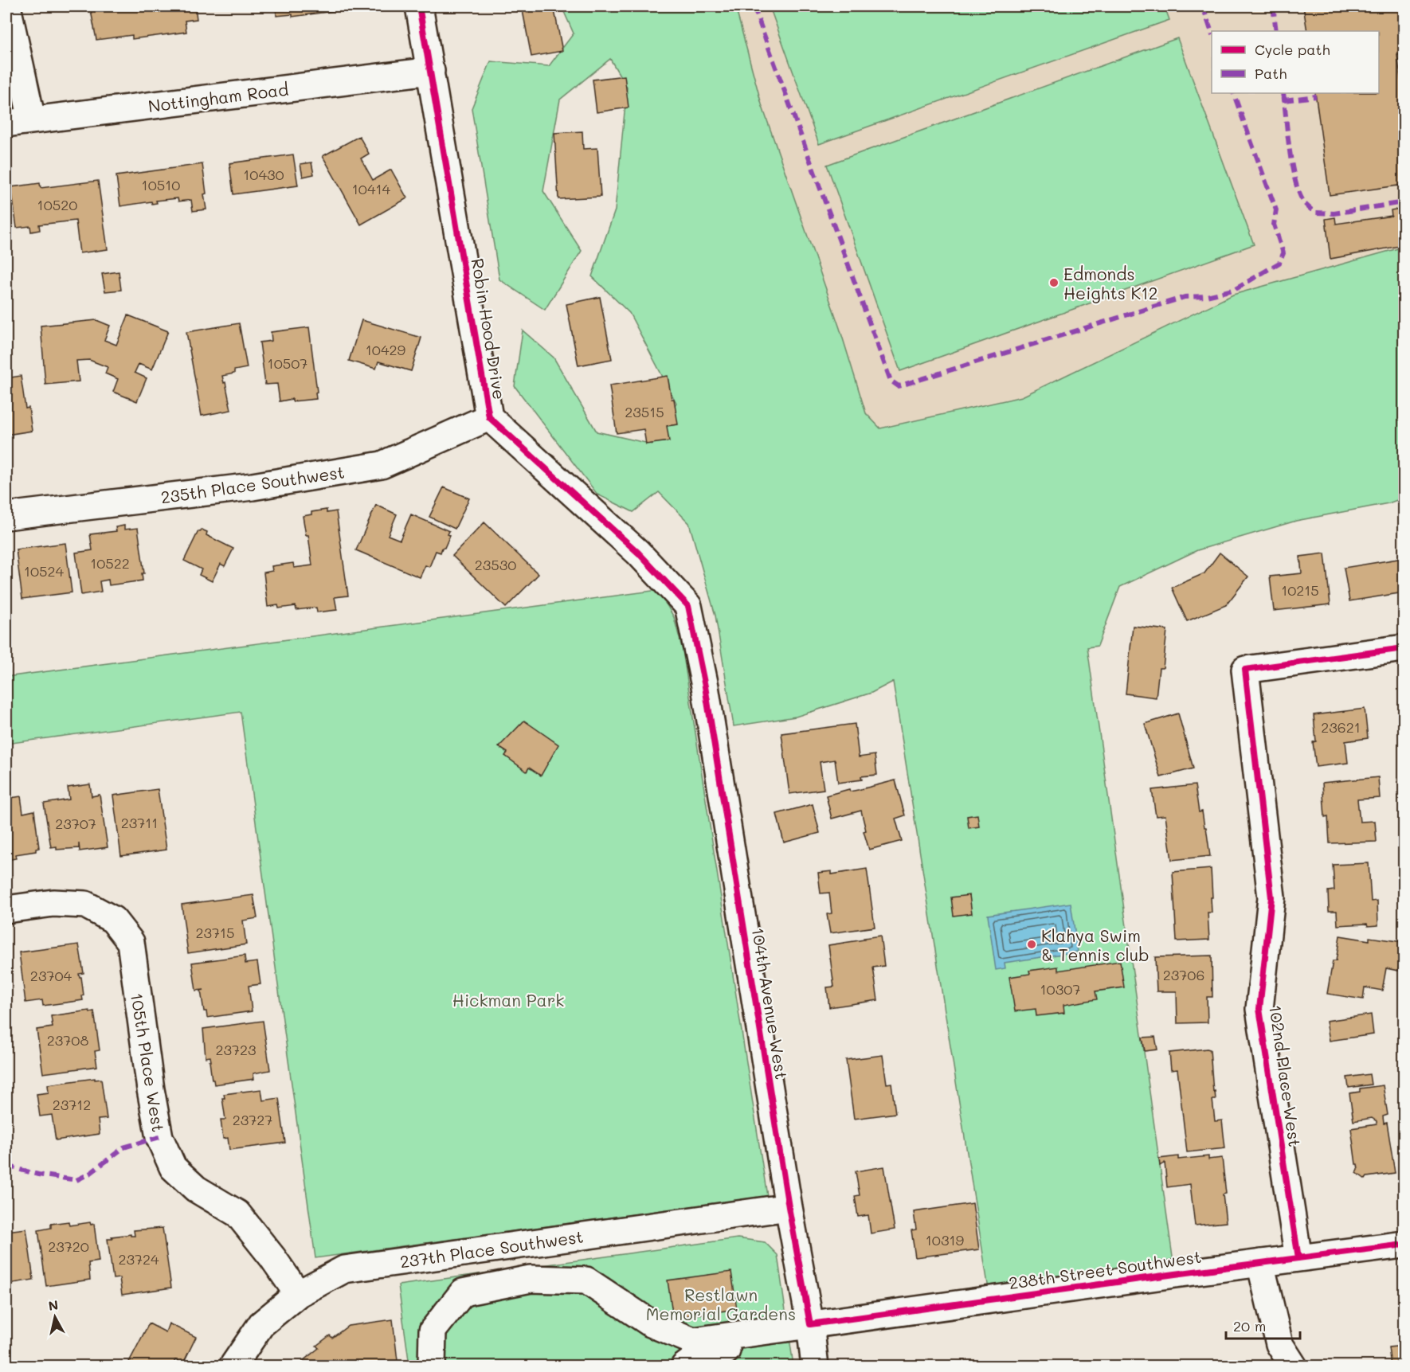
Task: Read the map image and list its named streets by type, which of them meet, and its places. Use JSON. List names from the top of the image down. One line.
{"streets":{"street":["Nottingham Road","Robin Hood Drive","235th Place Southwest","104th Avenue West","105th Place West","102nd Place West","237th Place Southwest","238th Street Southwest"]},"crossings":[["Nottingham Road","Robin Hood Drive"],["Robin Hood Drive","235th Place Southwest"],["Robin Hood Drive","104th Avenue West"],["104th Avenue West","237th Place Southwest"],["104th Avenue West","238th Street Southwest"],["105th Place West","237th Place Southwest"],["102nd Place West","238th Street Southwest"]],"parks":["Hickman Park","Restlawn Memorial Gardens"],"places":["Edmonds Heights K12","Klahya Swim & Tennis club"],"house_numbers":["10430","10510","10414","10520","10429","10507","23515","10522","23530","10524","10215","23621","23711","23707","23715","23706","23704","10307","23708","23723","23712","23727","10319","23720","23724"],"legend":["Cycle path","Path"],"scale_bar":"20 m","north":"top"}
